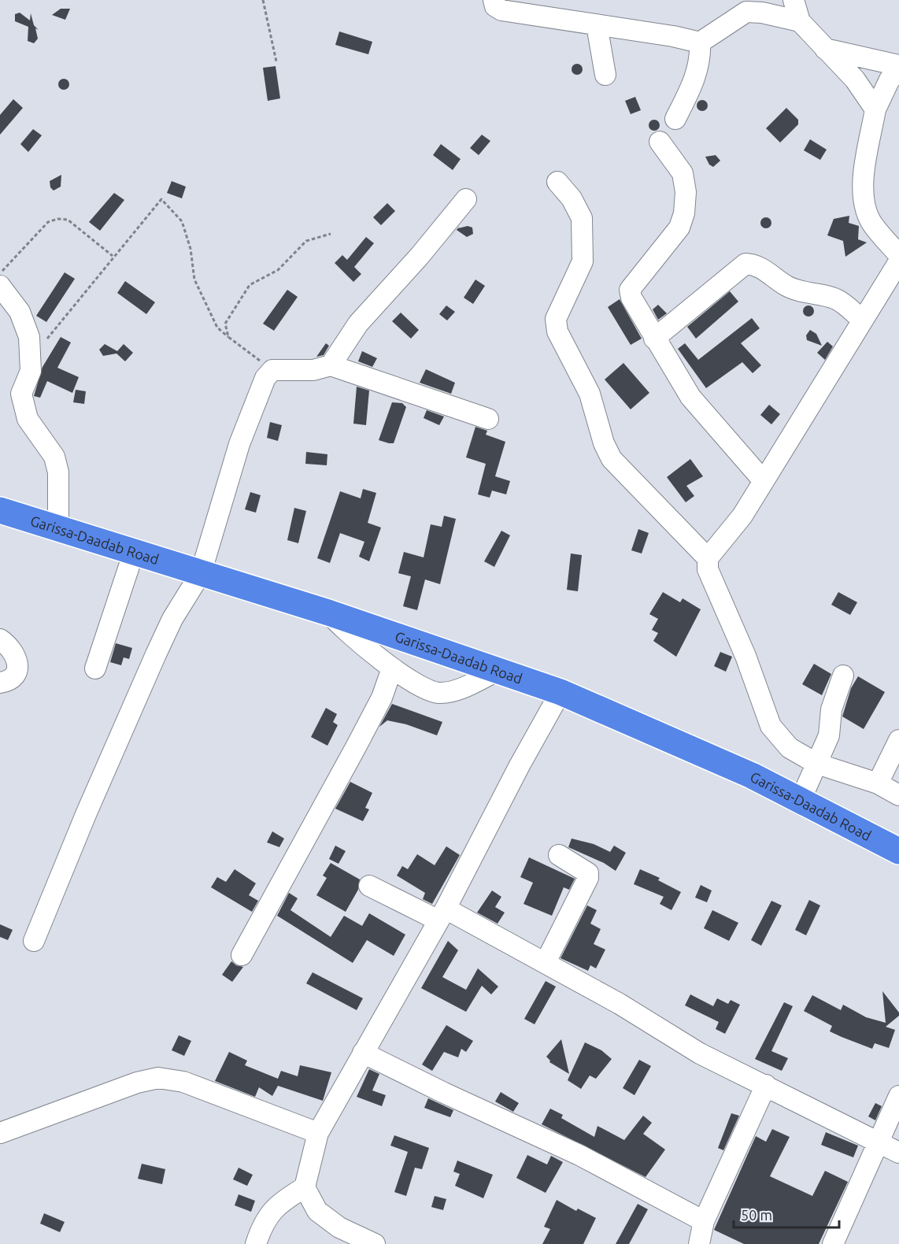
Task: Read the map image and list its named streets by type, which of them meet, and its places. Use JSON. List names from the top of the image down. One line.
{"streets":{"highway":["Garissa-Daadab Road"]},"scale_bar":"50 m"}
